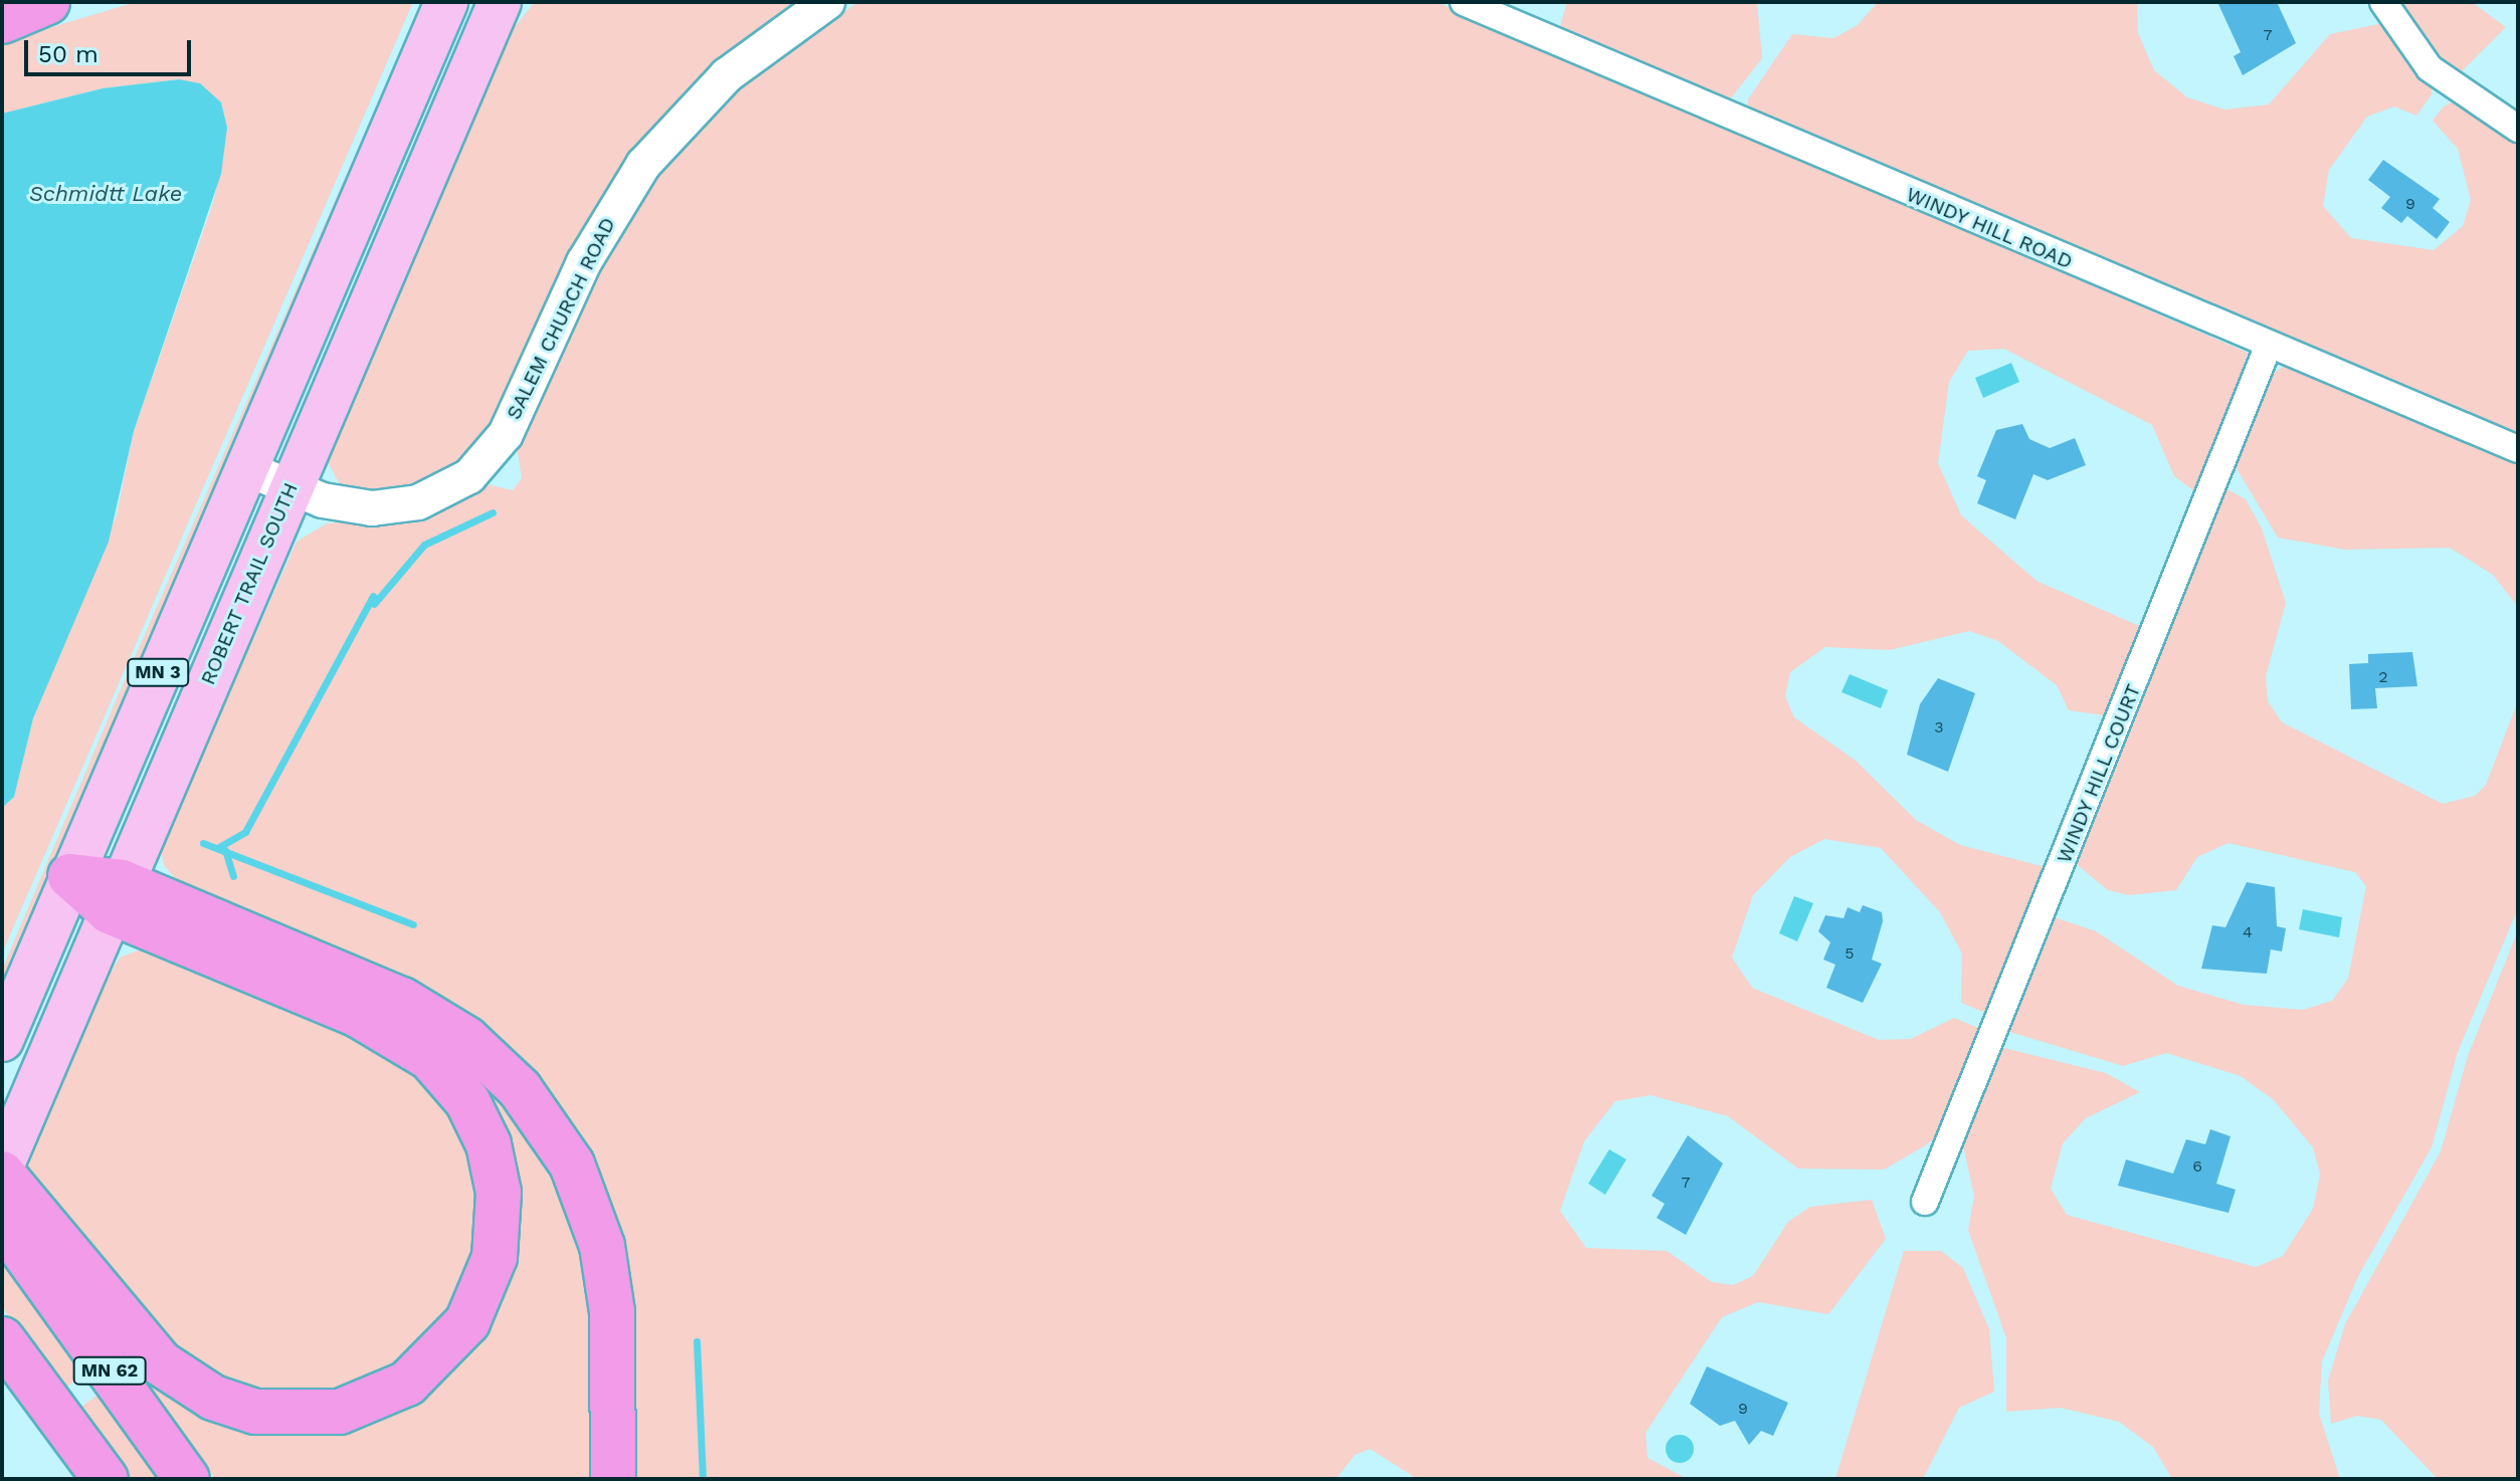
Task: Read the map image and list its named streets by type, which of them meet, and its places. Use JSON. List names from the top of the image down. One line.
{"streets":{"highway":["MN 62"],"main road":["ROBERT TRAIL SOUTH","MN 3"],"street":["WINDY HILL ROAD","SALEM CHURCH ROAD","WINDY HILL COURT"]},"crossings":[["WINDY HILL ROAD","WINDY HILL COURT"],["SALEM CHURCH ROAD","ROBERT TRAIL SOUTH"],["SALEM CHURCH ROAD","MN 3"]],"water":["Schmidtt Lake"],"house_numbers":["7","9","2","3","4","5","6","7","9"],"scale_bar":"50 m"}
